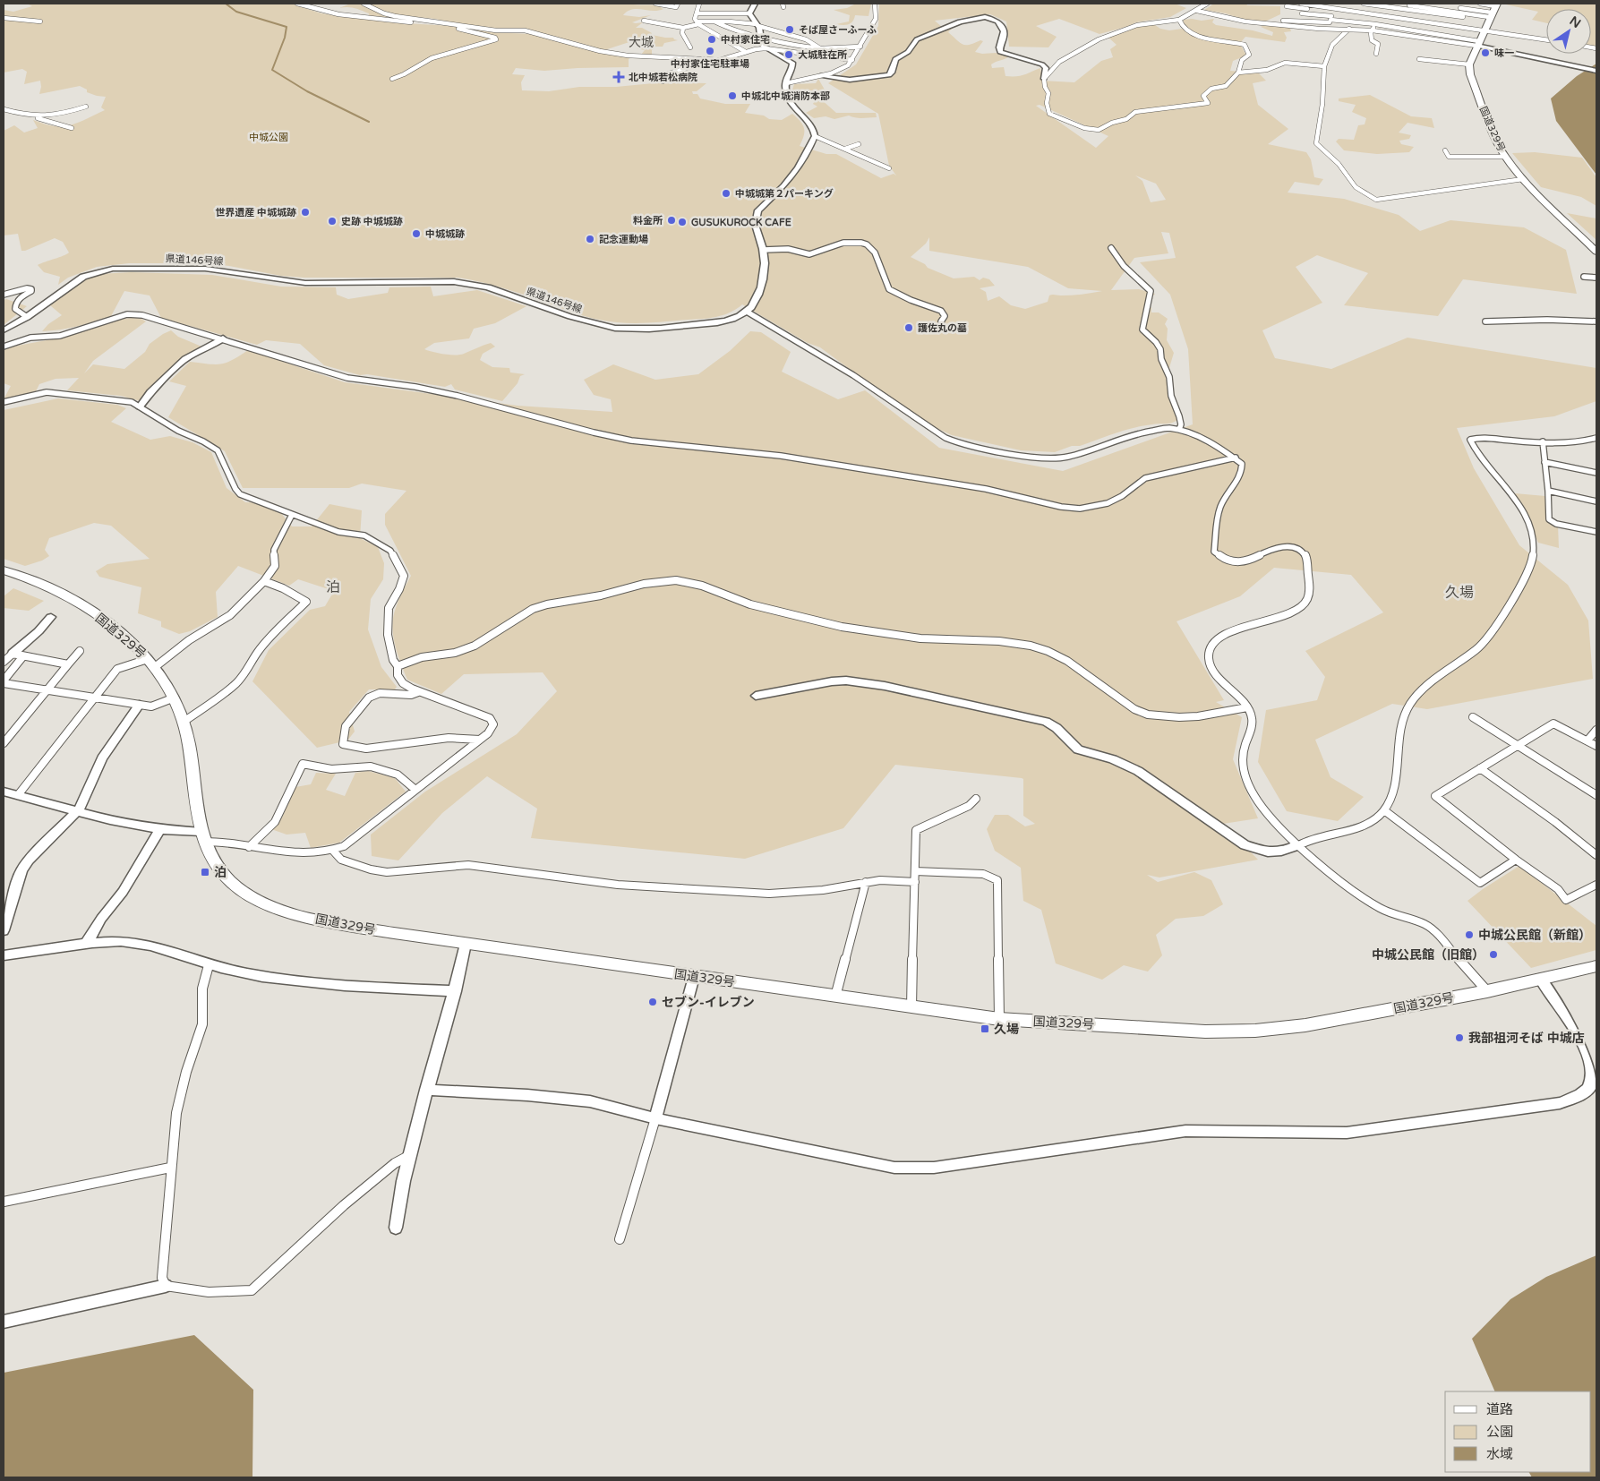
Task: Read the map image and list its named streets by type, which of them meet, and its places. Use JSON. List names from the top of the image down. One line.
{"streets":{"highway":["国道329号"],"street":["県道146号線"]},"districts":["大城","泊","久場"],"parks":["中城公園"],"places":{"other":["そば屋さーふーふ","中村家住宅","中村家住宅駐車場","味一","大城駐在所","中城北中城消防本部","中城城第２パーキング","世界遺産 中城城跡","料金所","史跡 中城城跡","GUSUKUROCK CAFE","中城城跡","記念運動場","護佐丸の墓","中城公民館（新館）","中城公民館（旧館）","セブン-イレブン","我部祖河そば 中城店"],"health":["北中城若松病院"],"transit":["泊","久場"]},"legend":["道路","公園","水域"],"north":"top right"}
